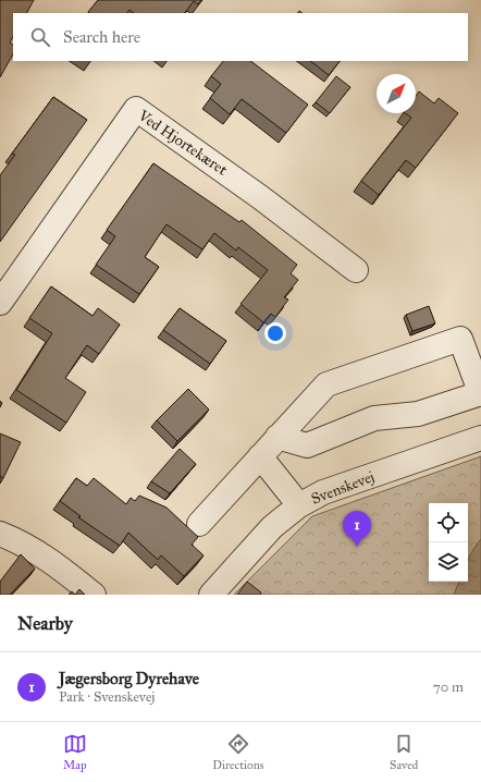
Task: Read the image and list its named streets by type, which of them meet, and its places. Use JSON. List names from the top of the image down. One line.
{"streets":{"street":["Ved Hjortekæret","Svenskevej"]},"north":"top right","page":{"search":"Search here","pins":"1","heading":"Nearby","list":[{"mark":"1","name":"Jægersborg Dyrehave","note":"Park · Svenskevej","value":"70 m"}],"nav":["Map","Directions","Saved"]}}
